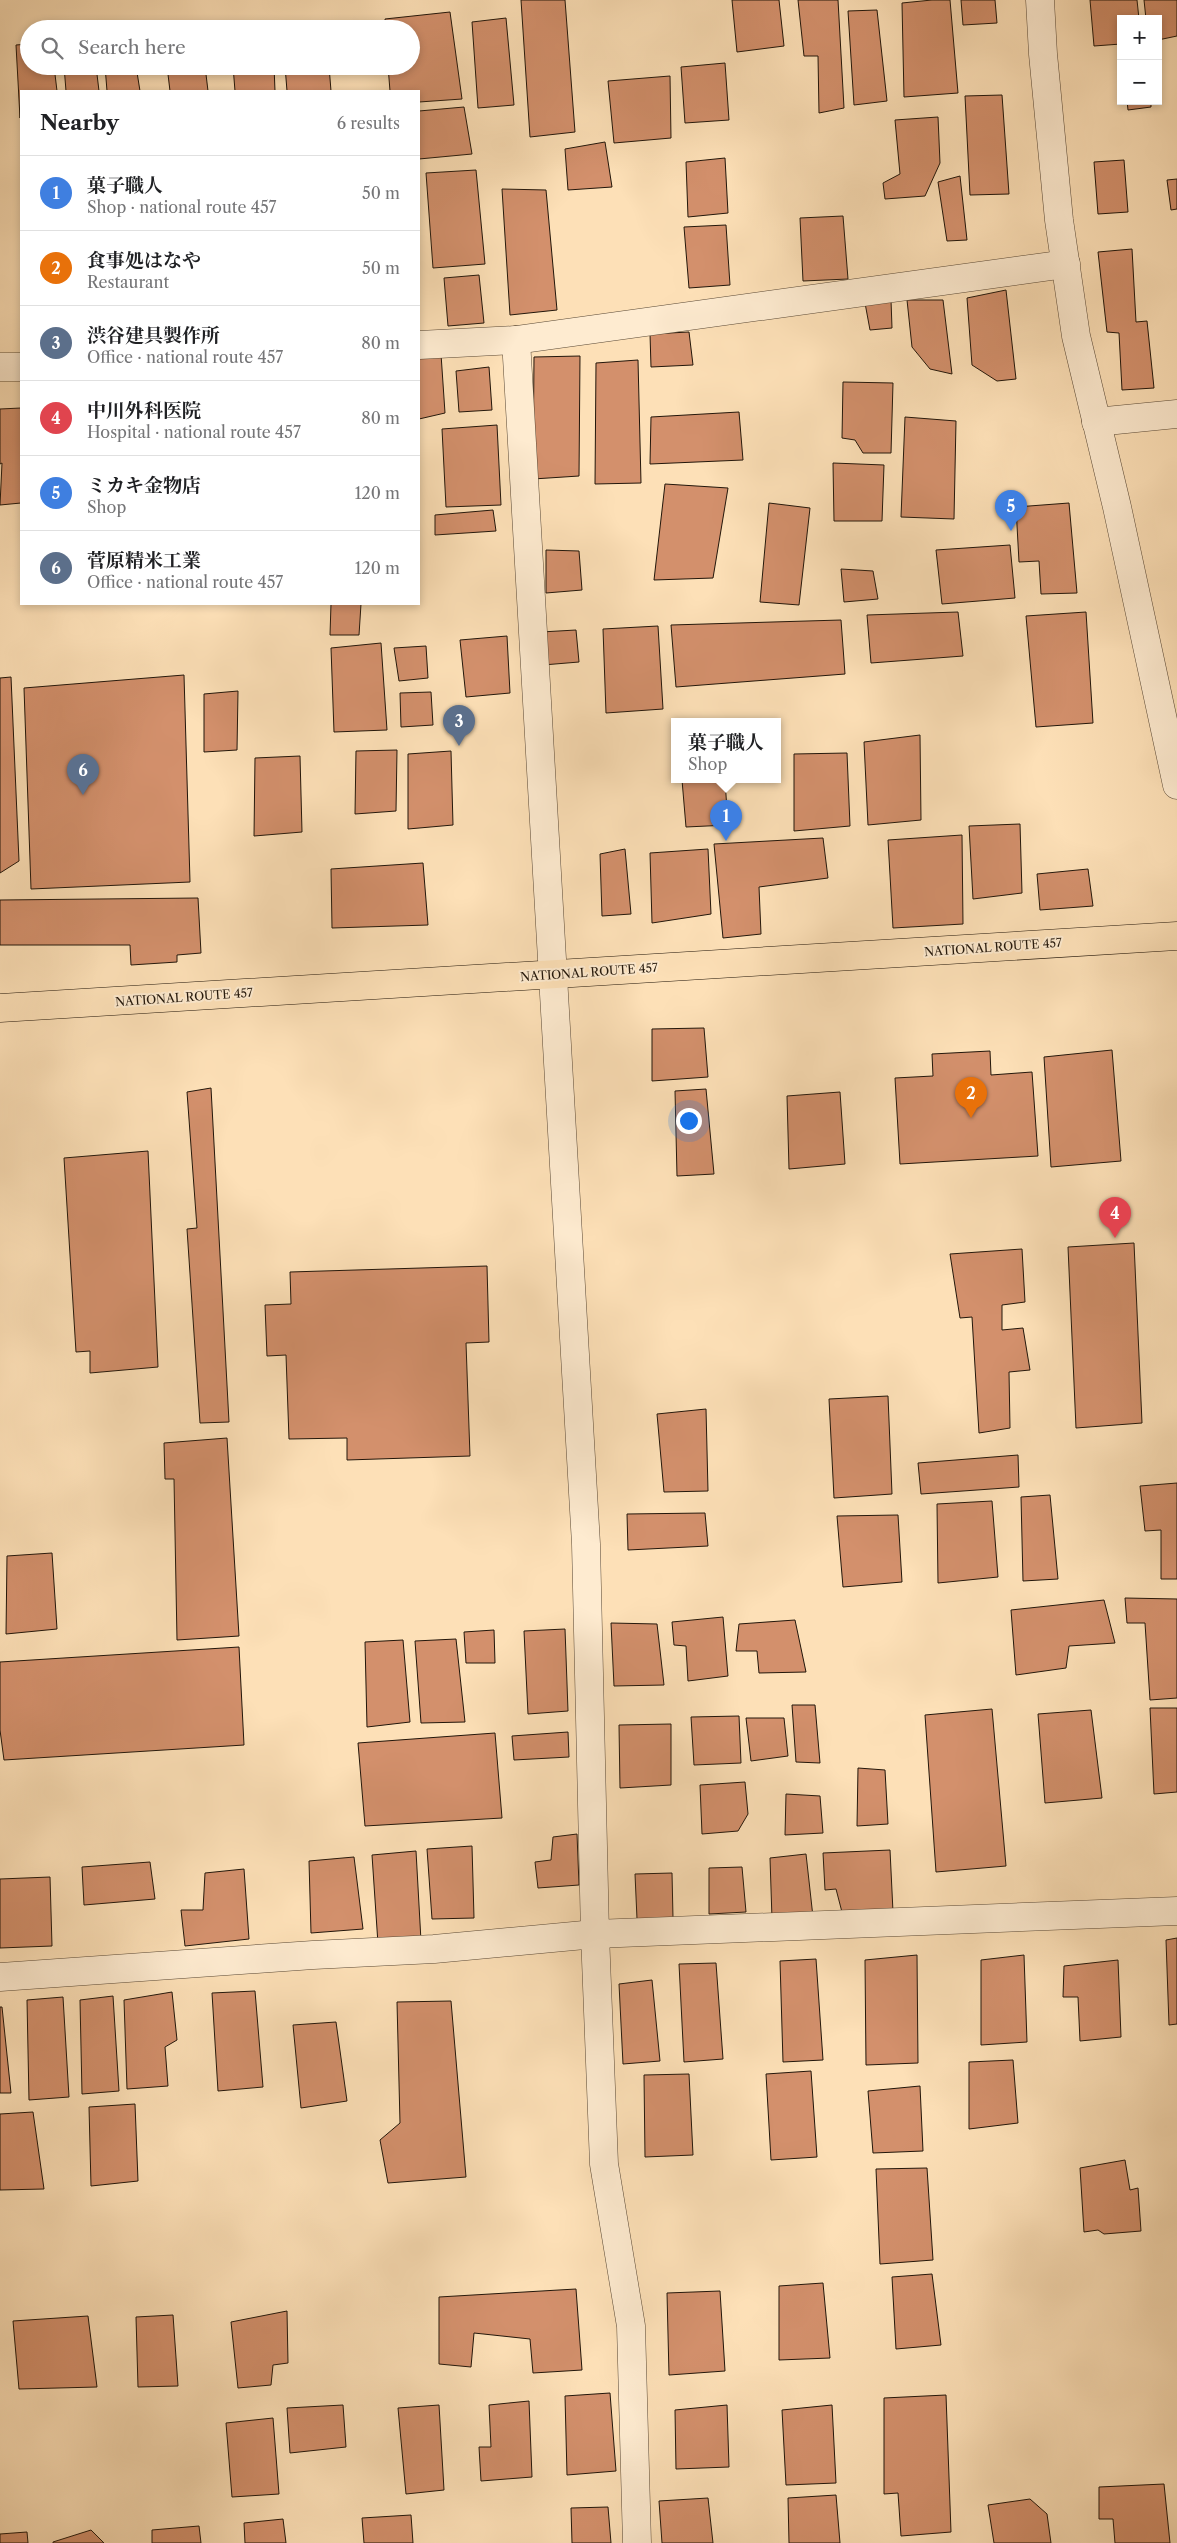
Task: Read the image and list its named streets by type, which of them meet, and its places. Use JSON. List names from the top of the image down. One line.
{"streets":{"highway":["NATIONAL ROUTE 457"]},"page":{"map_buttons":["+","−"],"search":"Search here","heading":["Nearby","6 results"],"list":[{"mark":"1","name":"菓子職人","note":"Shop · national route 457","value":"50 m"},{"mark":"2","name":"食事処はなや","note":"Restaurant","value":"50 m"},{"mark":"3","name":"渋谷建具製作所","note":"Office · national route 457","value":"80 m"},{"mark":"4","name":"中川外科医院","note":"Hospital · national route 457","value":"80 m"},{"mark":"5","name":"ミカキ金物店","note":"Shop","value":"120 m"},{"mark":"6","name":"菅原精米工業","note":"Office · national route 457","value":"120 m"}],"pins":["5","3","6","1","2","4"],"popup":["菓子職人","Shop"]}}
